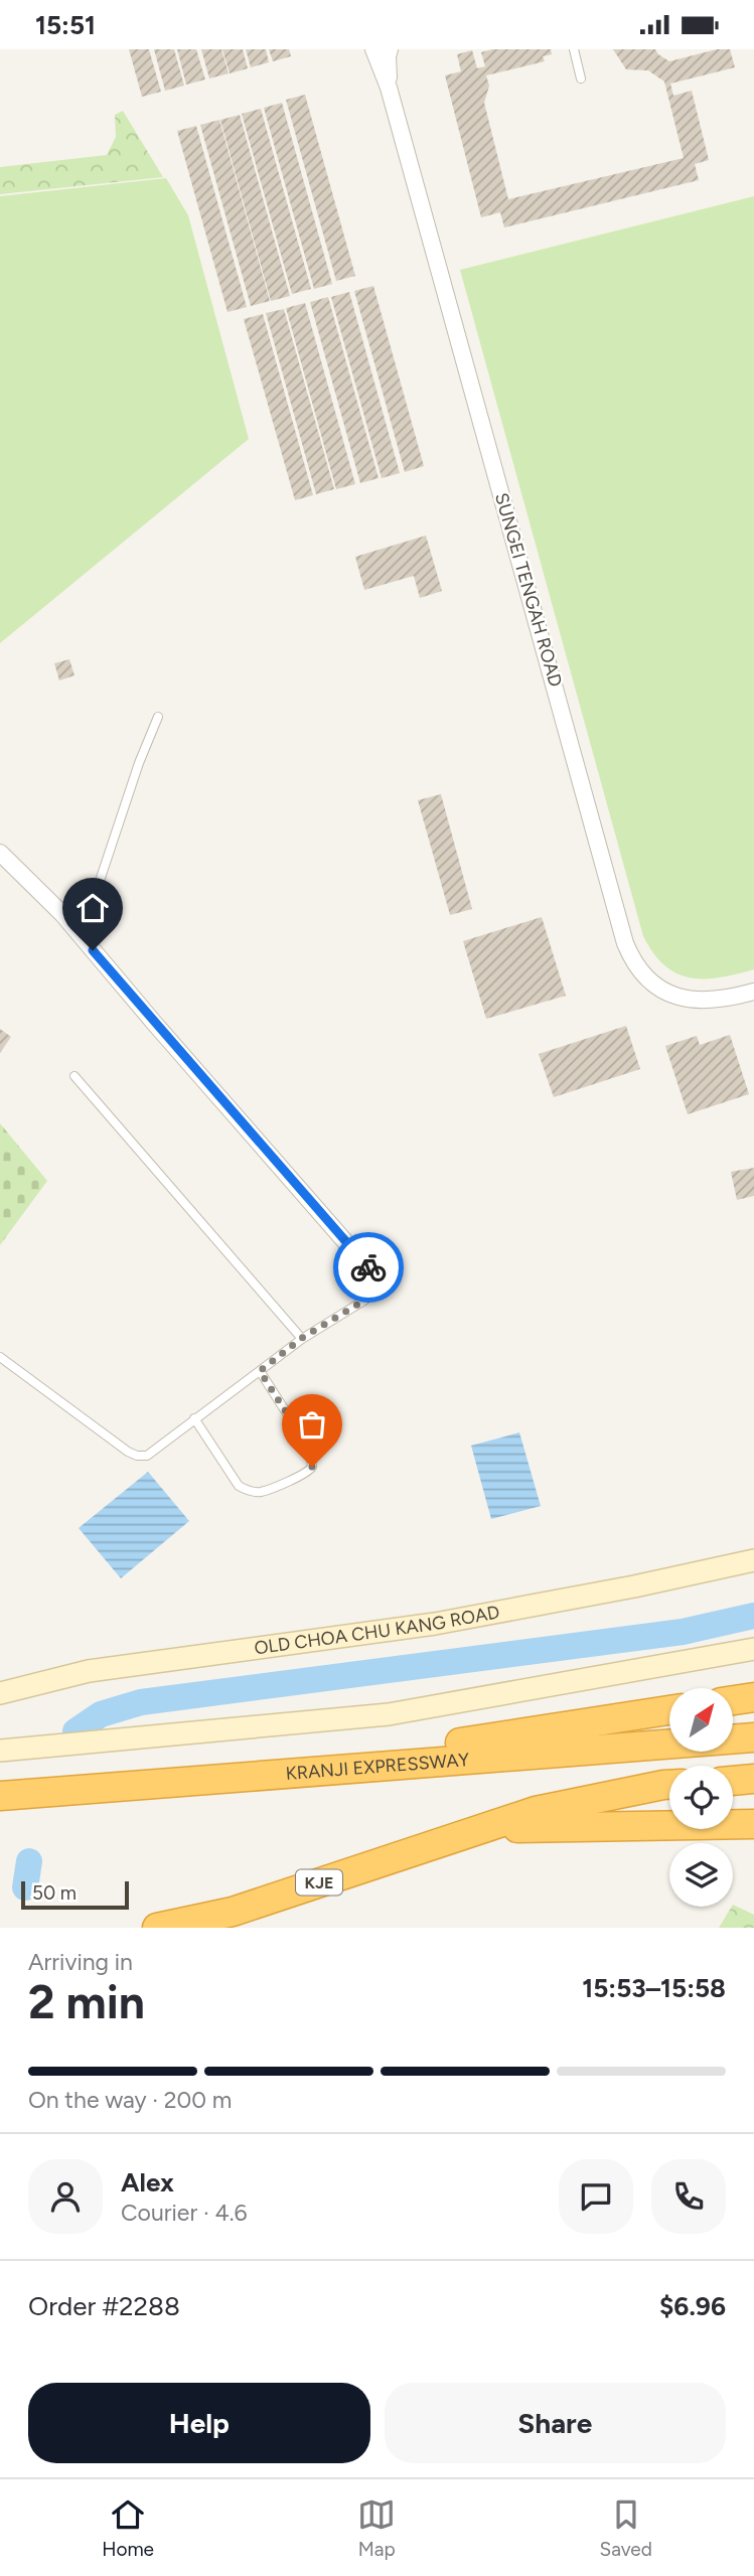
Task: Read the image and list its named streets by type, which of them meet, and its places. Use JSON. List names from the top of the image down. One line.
{"streets":{"highway":["KRANJI EXPRESSWAY","KJE"],"main road":["OLD CHOA CHU KANG ROAD"],"street":["SUNGEI TENGAH ROAD"]},"scale_bar":"50 m","north":"top right","page":{"status":"15:51","scale":"50 m","heading":["2 min","Arriving in","15:53–15:58"],"panel":["Alex","Courier · 4.6","Order #2288","$6.96"],"bar":"On the way · 200 m","buttons":["Help","Share"],"tabs":["Home","Map","Saved"]}}
